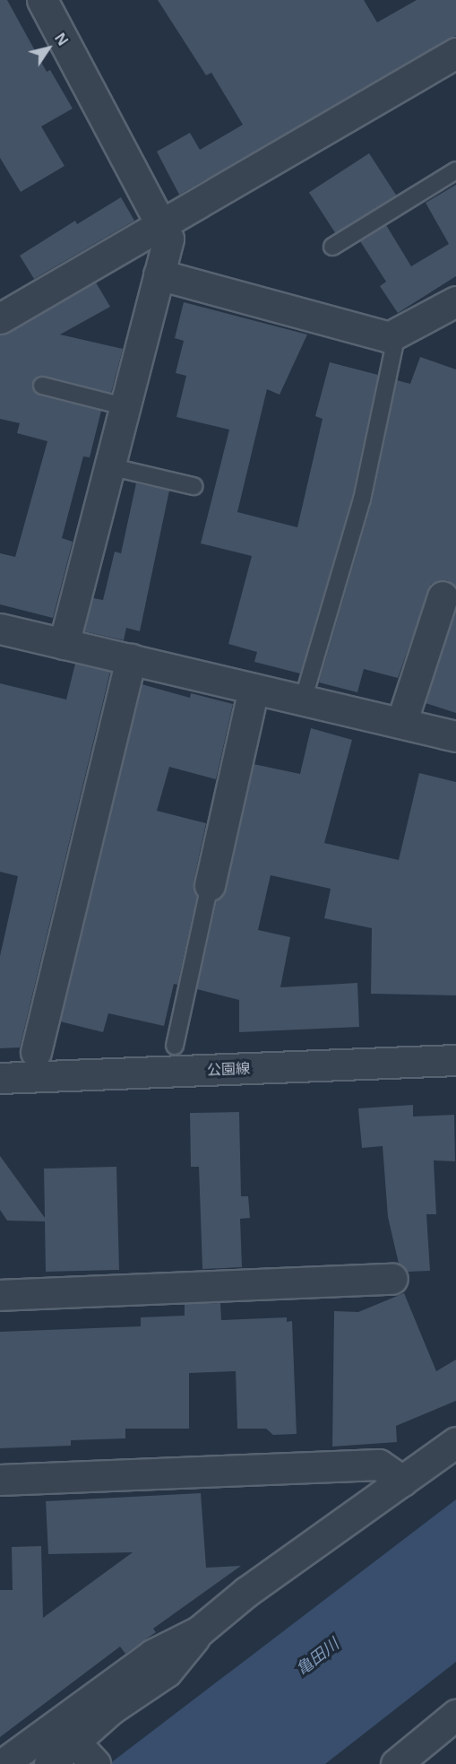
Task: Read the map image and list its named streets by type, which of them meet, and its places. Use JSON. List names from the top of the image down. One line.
{"streets":{"street":["公園線"]},"water":["亀田川"],"north":"top right"}
